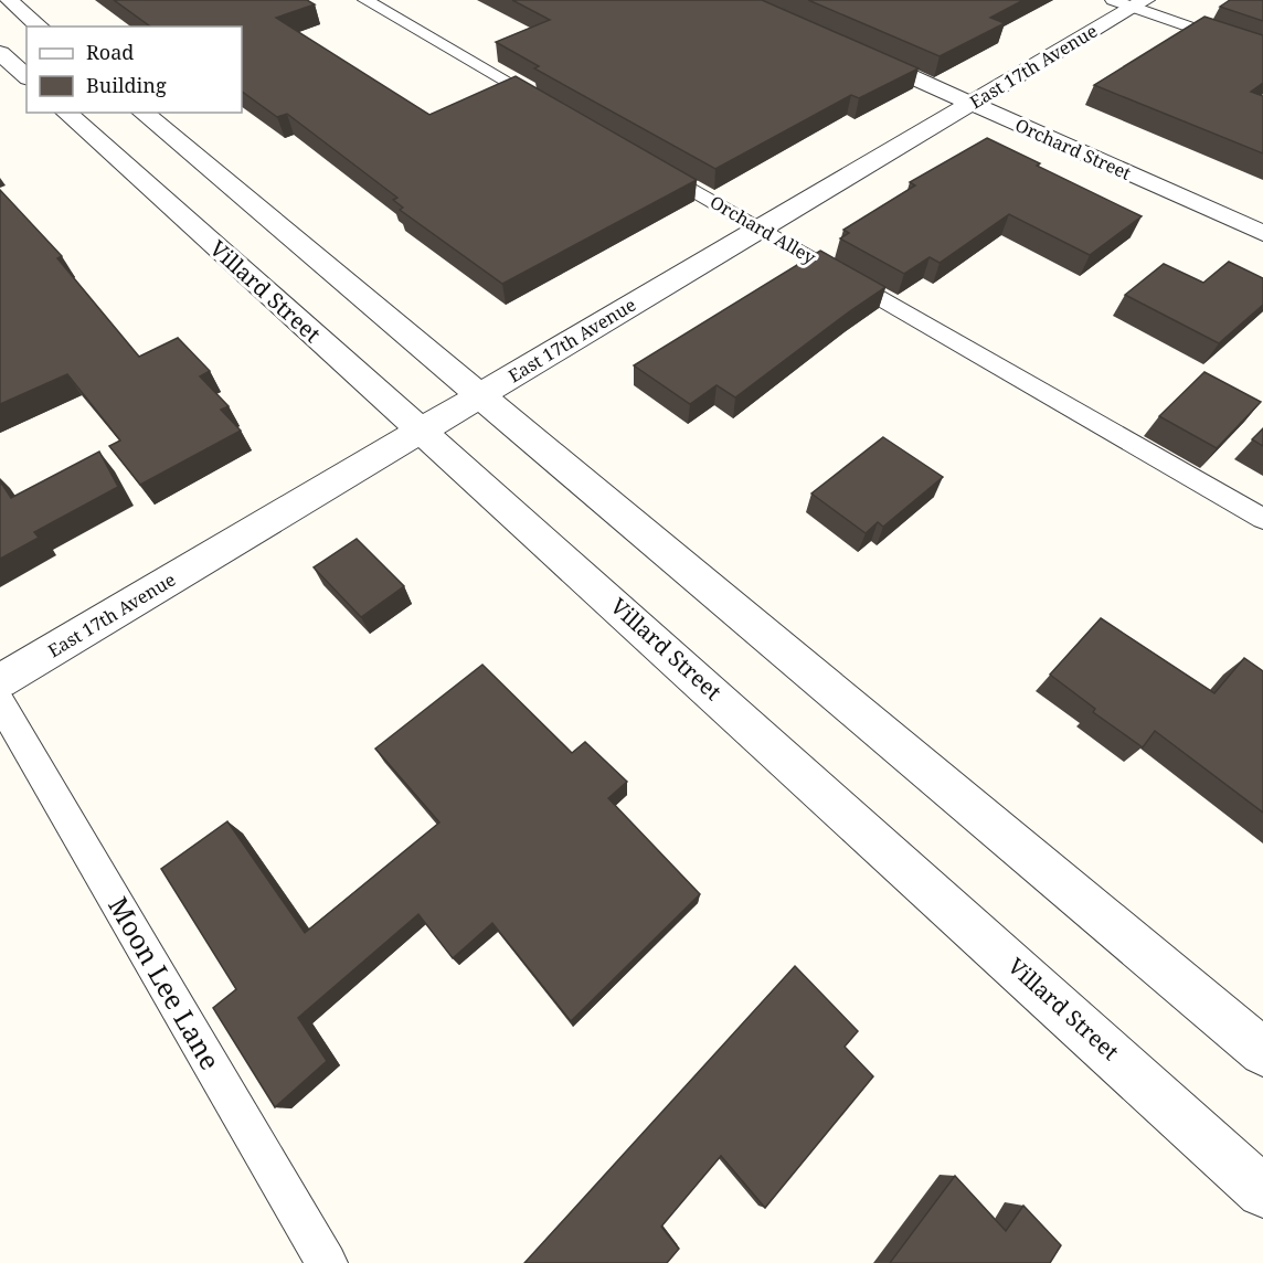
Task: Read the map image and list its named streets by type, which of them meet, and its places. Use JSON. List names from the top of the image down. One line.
{"streets":{"street":["East 17th Avenue","Orchard Street","Villard Street"],"lane":["Orchard Alley","Moon Lee Lane"]},"crossings":[["East 17th Avenue","Orchard Street"],["East 17th Avenue","Orchard Alley"],["East 17th Avenue","Villard Street"]],"legend":["Road","Building"]}
